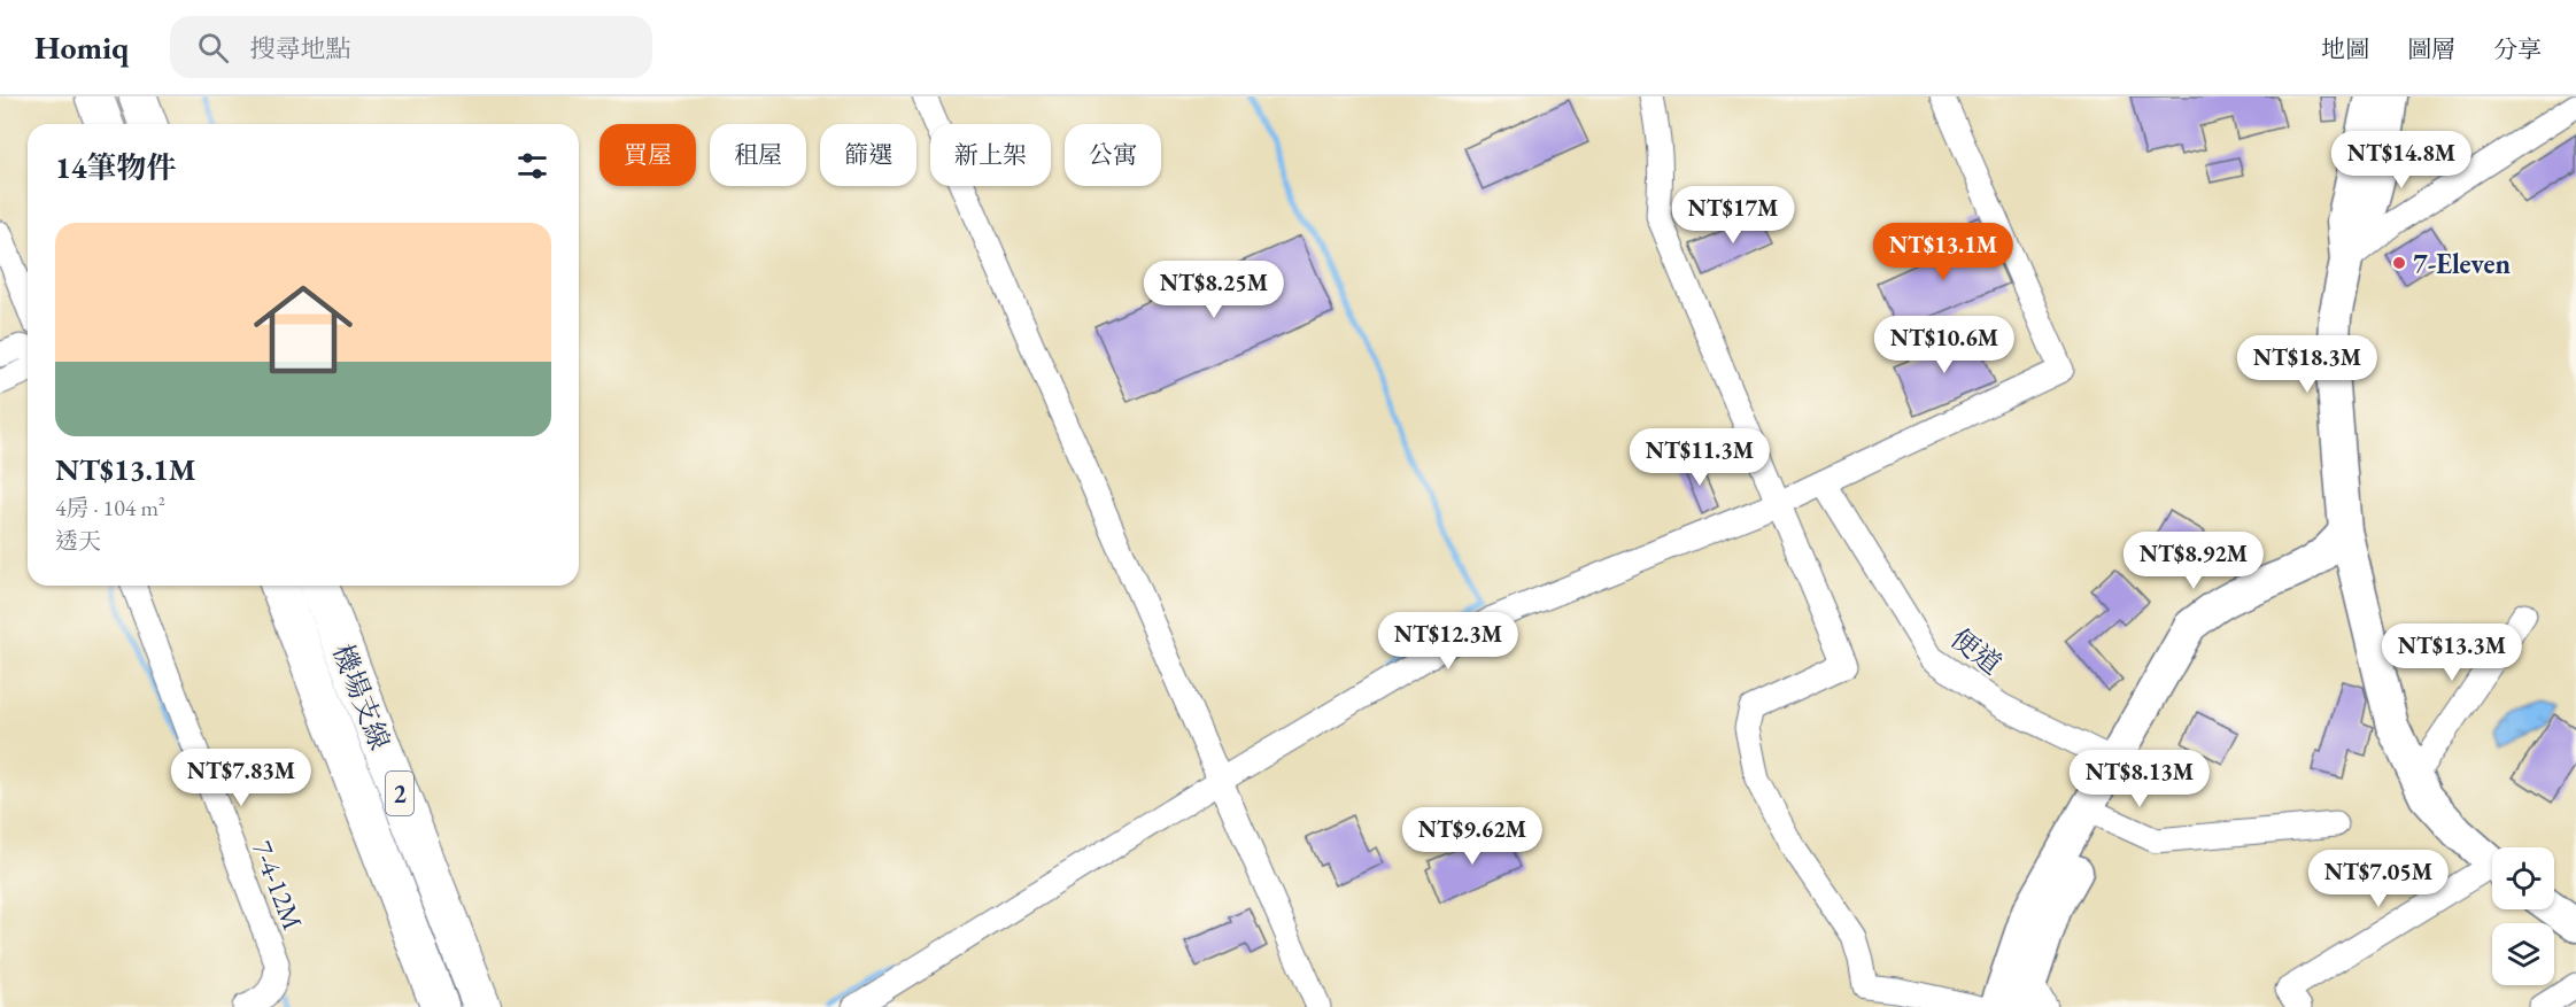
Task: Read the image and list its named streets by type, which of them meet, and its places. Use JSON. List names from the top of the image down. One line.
{"streets":{"highway":["機場支線","2"],"street":["便道","7-4-12M"]},"places":["7-Eleven"],"page":{"header":"Homiq","search":"搜尋地點","nav":["地圖","圖層","分享"],"chip":["買屋","租屋","篩選","新上架","公寓"],"heading":"14筆物件","price":["NT$14.8M","NT$17M","NT$13.1M","NT$8.25M","NT$10.6M","NT$18.3M","NT$11.3M","NT$8.92M","NT$12.3M","NT$13.3M","NT$7.83M","NT$8.13M","NT$9.62M","NT$7.05M"],"list":[{"name":"NT$13.1M","note":"4房 · 104 m² · 透天"}]}}
